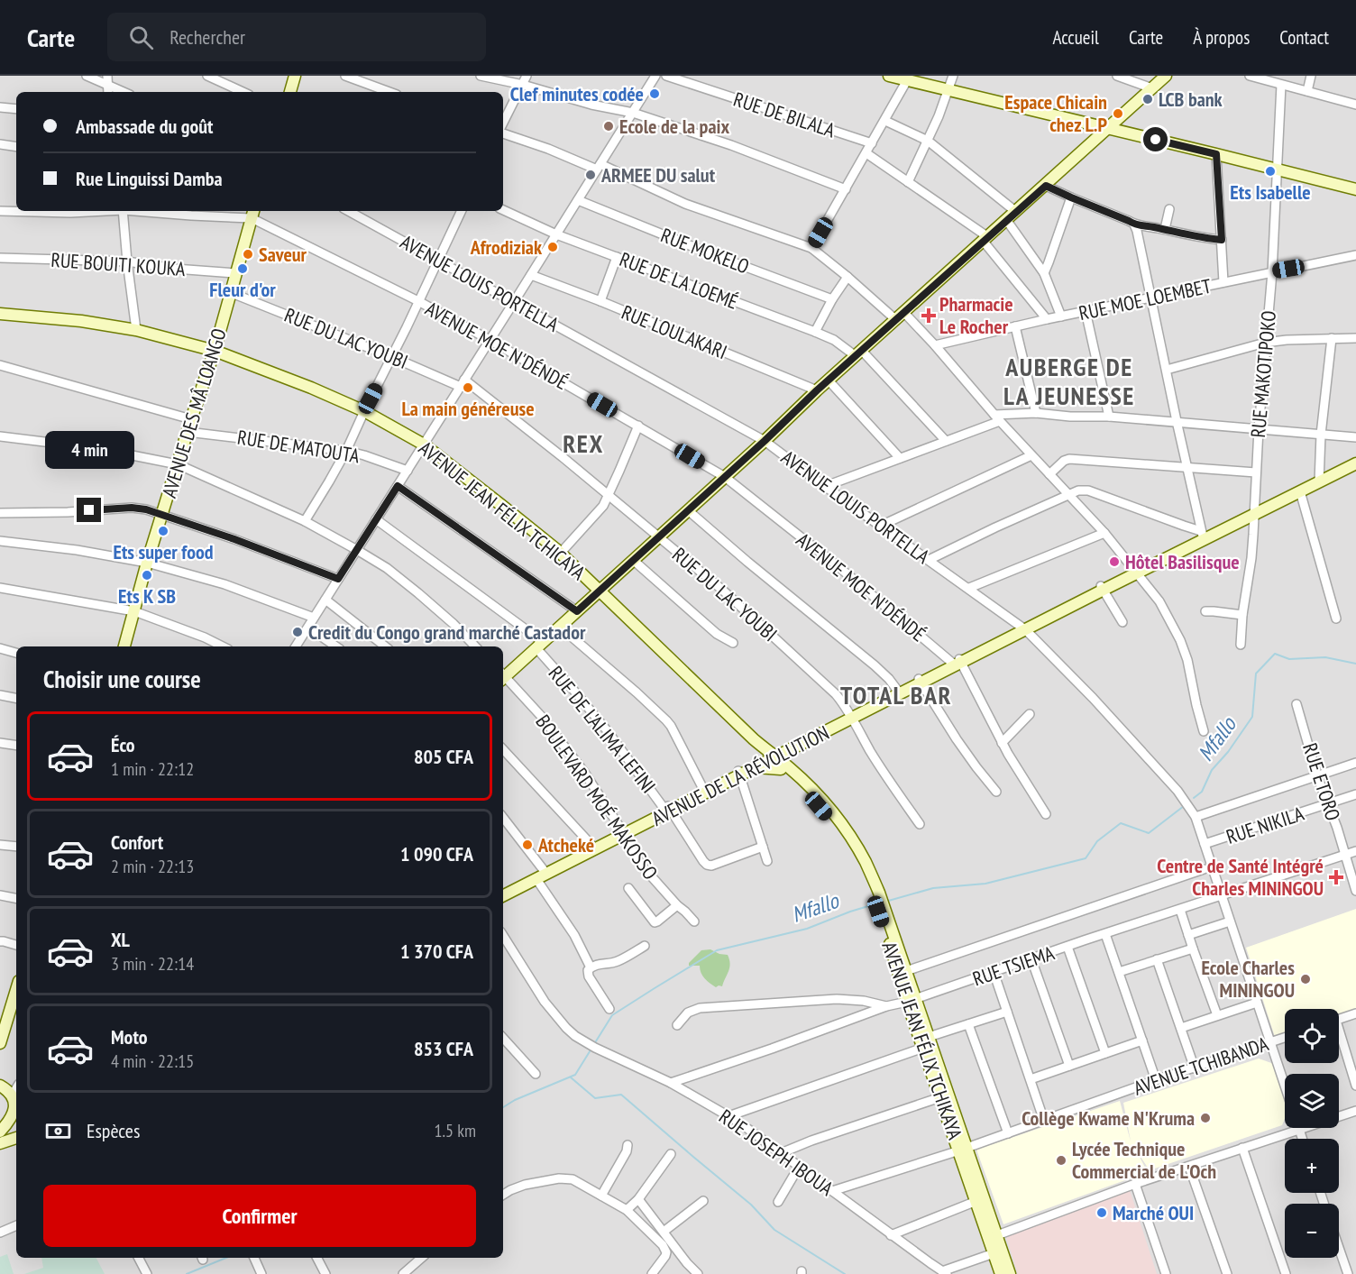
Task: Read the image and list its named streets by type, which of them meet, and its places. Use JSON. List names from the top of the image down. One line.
{"streets":{"street":["RUE DE BILALA","RUE MOKELO","RUE BOUITI KOUKA","RUE DE LA LOEMÉ","AVENUE LOUIS PORTELLA","RUE MOE LOEMBET","RUE LOULAKARI","RUE DU LAC YOUBI","AVENUE MOE N'DÉNDÉ","RUE MAKOTIPOKO","AVENUE DES MÂ LOANGO","RUE DE MATOUTA","AVENUE JEAN FÉLIX TCHICAYA","RUE DE L'ALIMA LEFINI","AVENUE DE LA RÉVOLUTION","RUE ETORO","BOULEVARD MOÉ MAKOSSO","RUE NIKILA","RUE TSIEMA","AVENUE JEAN FÉLIX TCHIKAYA","AVENUE TCHIBANDA","RUE JOSEPH IBOUA"]},"crossings":[["RUE BOUITI KOUKA","AVENUE DES MÂ LOANGO"],["AVENUE LOUIS PORTELLA","AVENUE DE LA RÉVOLUTION"],["AVENUE LOUIS PORTELLA","RUE NIKILA"],["AVENUE LOUIS PORTELLA","RUE TSIEMA"],["AVENUE LOUIS PORTELLA","AVENUE TCHIBANDA"],["RUE MOE LOEMBET","RUE MAKOTIPOKO"],["RUE DU LAC YOUBI","AVENUE DES MÂ LOANGO"],["RUE DU LAC YOUBI","AVENUE DE LA RÉVOLUTION"],["AVENUE MOE N'DÉNDÉ","AVENUE DES MÂ LOANGO"],["AVENUE MOE N'DÉNDÉ","AVENUE DE LA RÉVOLUTION"],["RUE MAKOTIPOKO","AVENUE DE LA RÉVOLUTION"],["AVENUE DES MÂ LOANGO","RUE DE MATOUTA"],["AVENUE DES MÂ LOANGO","AVENUE JEAN FÉLIX TCHICAYA"],["AVENUE JEAN FÉLIX TCHICAYA","AVENUE DE LA RÉVOLUTION"],["AVENUE JEAN FÉLIX TCHICAYA","AVENUE JEAN FÉLIX TCHIKAYA"],["RUE DE L'ALIMA LEFINI","AVENUE DE LA RÉVOLUTION"],["AVENUE DE LA RÉVOLUTION","BOULEVARD MOÉ MAKOSSO"],["AVENUE DE LA RÉVOLUTION","AVENUE JEAN FÉLIX TCHIKAYA"],["RUE ETORO","RUE NIKILA"],["RUE ETORO","RUE TSIEMA"],["RUE TSIEMA","AVENUE JEAN FÉLIX TCHIKAYA"],["RUE TSIEMA","RUE JOSEPH IBOUA"],["AVENUE JEAN FÉLIX TCHIKAYA","AVENUE TCHIBANDA"],["AVENUE TCHIBANDA","RUE JOSEPH IBOUA"]],"districts":["AUBERGE DE LA JEUNESSE","REX","TOTAL BAR"],"water":["Mfallo"],"places":{"other":["Clef minutes codée","LCB bank","Espace Chicain chez L.P","Ecole de la paix","Ets Isabelle","ARMEE DU salut","Afrodiziak","Saveur","Fleur d'or","La main généreuse","Ets super food","Hôtel Basilisque","Ets K SB","Credit du Congo grand marché Castador","Atcheké","Ecole Charles MININGOU","Collège Kwame N'Kruma","Lycée Technique Commercial de L'Och","Marché OUI"],"health":["Pharmacie Le Rocher","Centre de Santé Intégré Charles MININGOU"]},"page":{"header":"Carte","search":"Rechercher","nav":["Accueil","Carte","À propos","Contact"],"banner":["Ambassade du goût","Rue Linguissi Damba"],"bubble":"4 min","heading":"Choisir une course","list":[{"name":"Éco","note":"1 min · 22:12","value":"805 CFA"},{"name":"Confort","note":"2 min · 22:13","value":"1 090 CFA"},{"name":"XL","note":"3 min · 22:14","value":"1 370 CFA"},{"name":"Moto","note":"4 min · 22:15","value":"853 CFA"}],"map_buttons":["+","−"],"pay":["Espèces","1.5 km"],"buttons":"Confirmer"}}
